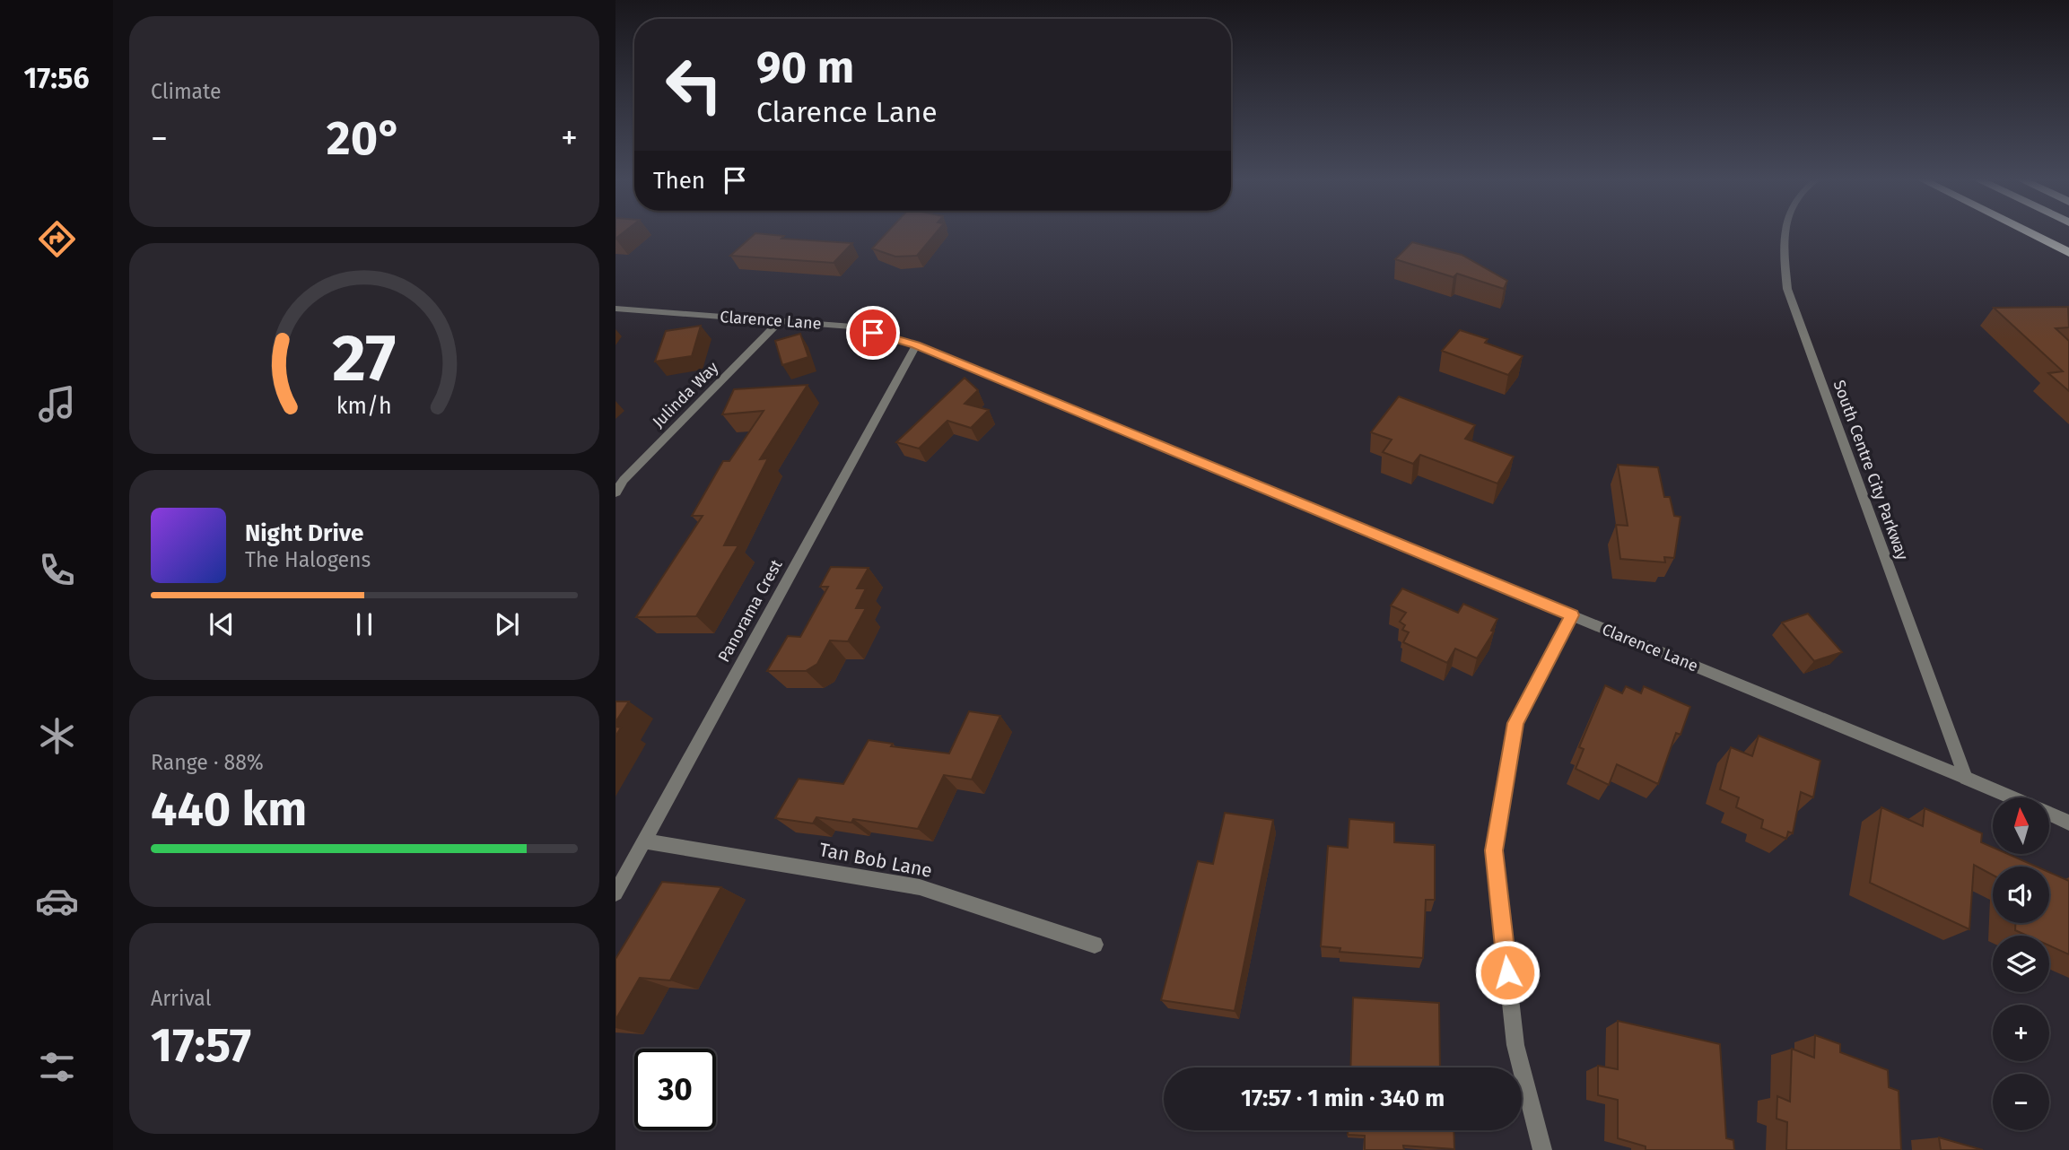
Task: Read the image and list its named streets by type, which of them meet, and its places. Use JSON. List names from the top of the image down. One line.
{"streets":{"street":["Clarence Lane","Julinda Way","South Centre City Parkway","Panorama Crest","Tan Bob Lane"]},"crossings":[["Clarence Lane","Julinda Way"],["Clarence Lane","South Centre City Parkway"],["Clarence Lane","Panorama Crest"],["Panorama Crest","Tan Bob Lane"]],"north":"top","page":{"tabs":"17:56","tile":["Climate",["Range · 88%","440 km"],["Arrival","17:57"]],"turn":["90 m","Clarence Lane"],"heat":["−","20°","+"],"then":"Then","song":["Night Drive","The Halogens"],"map_buttons":["+","−"],"limit":"30","trip":"17:57 · 1 min · 340 m","gauge":["27","km/h"]}}
